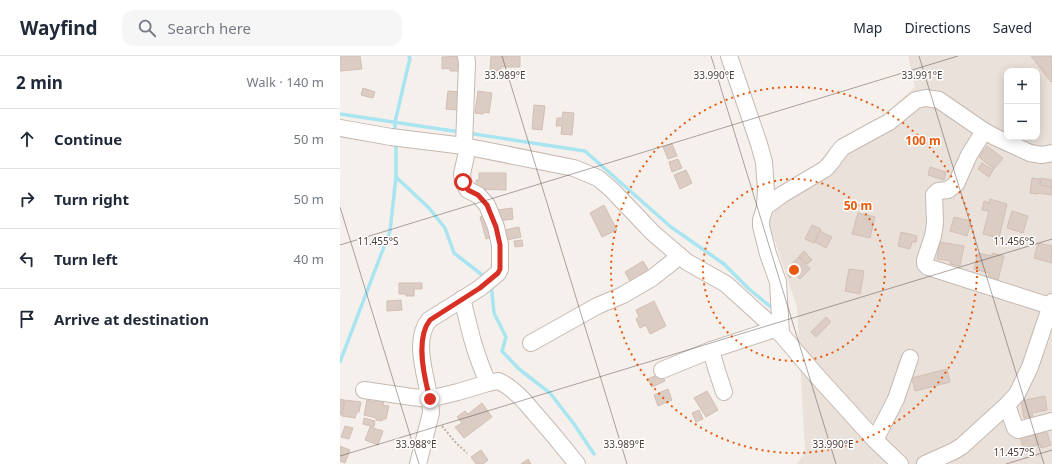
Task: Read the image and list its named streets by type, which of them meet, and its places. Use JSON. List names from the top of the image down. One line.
{"page":{"header":"Wayfind","search":"Search here","nav":["Map","Directions","Saved"],"heading":["2 min","Walk · 140 m"],"map_buttons":["+","−"],"list":[["Continue","50 m"],["Turn right","50 m"],["Turn left","40 m"],"Arrive at destination"]},"coordinates":["33.989°E","33.990°E","33.991°E","11.456°S","11.455°S","33.988°E","11.457°S"],"rings":["100 m","50 m"]}
